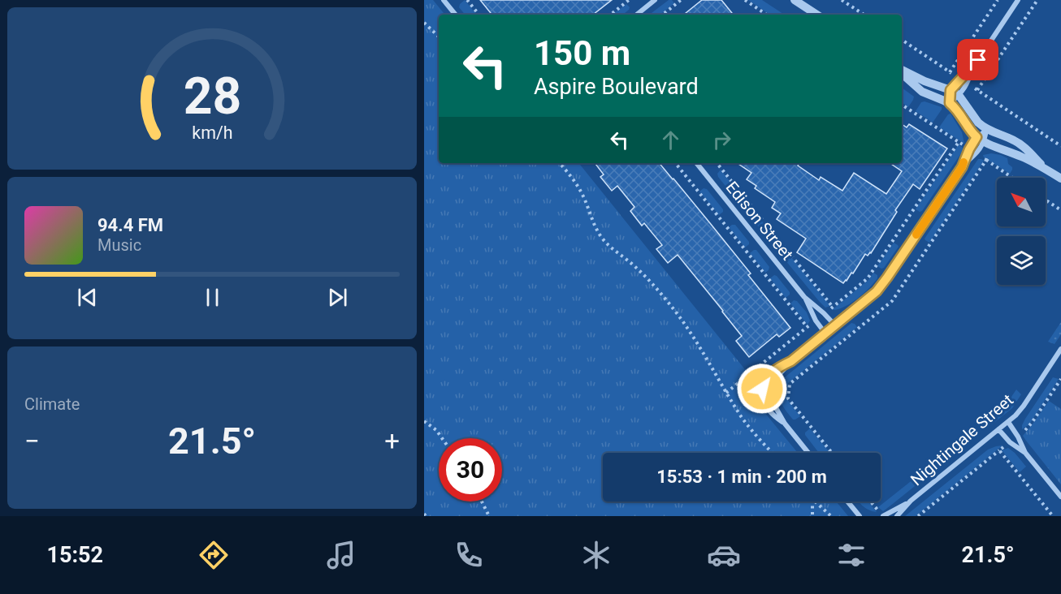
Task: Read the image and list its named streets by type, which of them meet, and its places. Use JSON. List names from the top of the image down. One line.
{"streets":{"street":["Edison Street","Nightingale Street"]},"north":"top left","page":{"turn":["150 m","Aspire Boulevard"],"song":["94.4 FM","Music"],"tile":"Climate","heat":["−","21.5°","+"],"limit":"30","trip":"15:53 · 1 min · 200 m","tabs":["15:52","21.5°"],"gauge":["28","km/h"]}}
